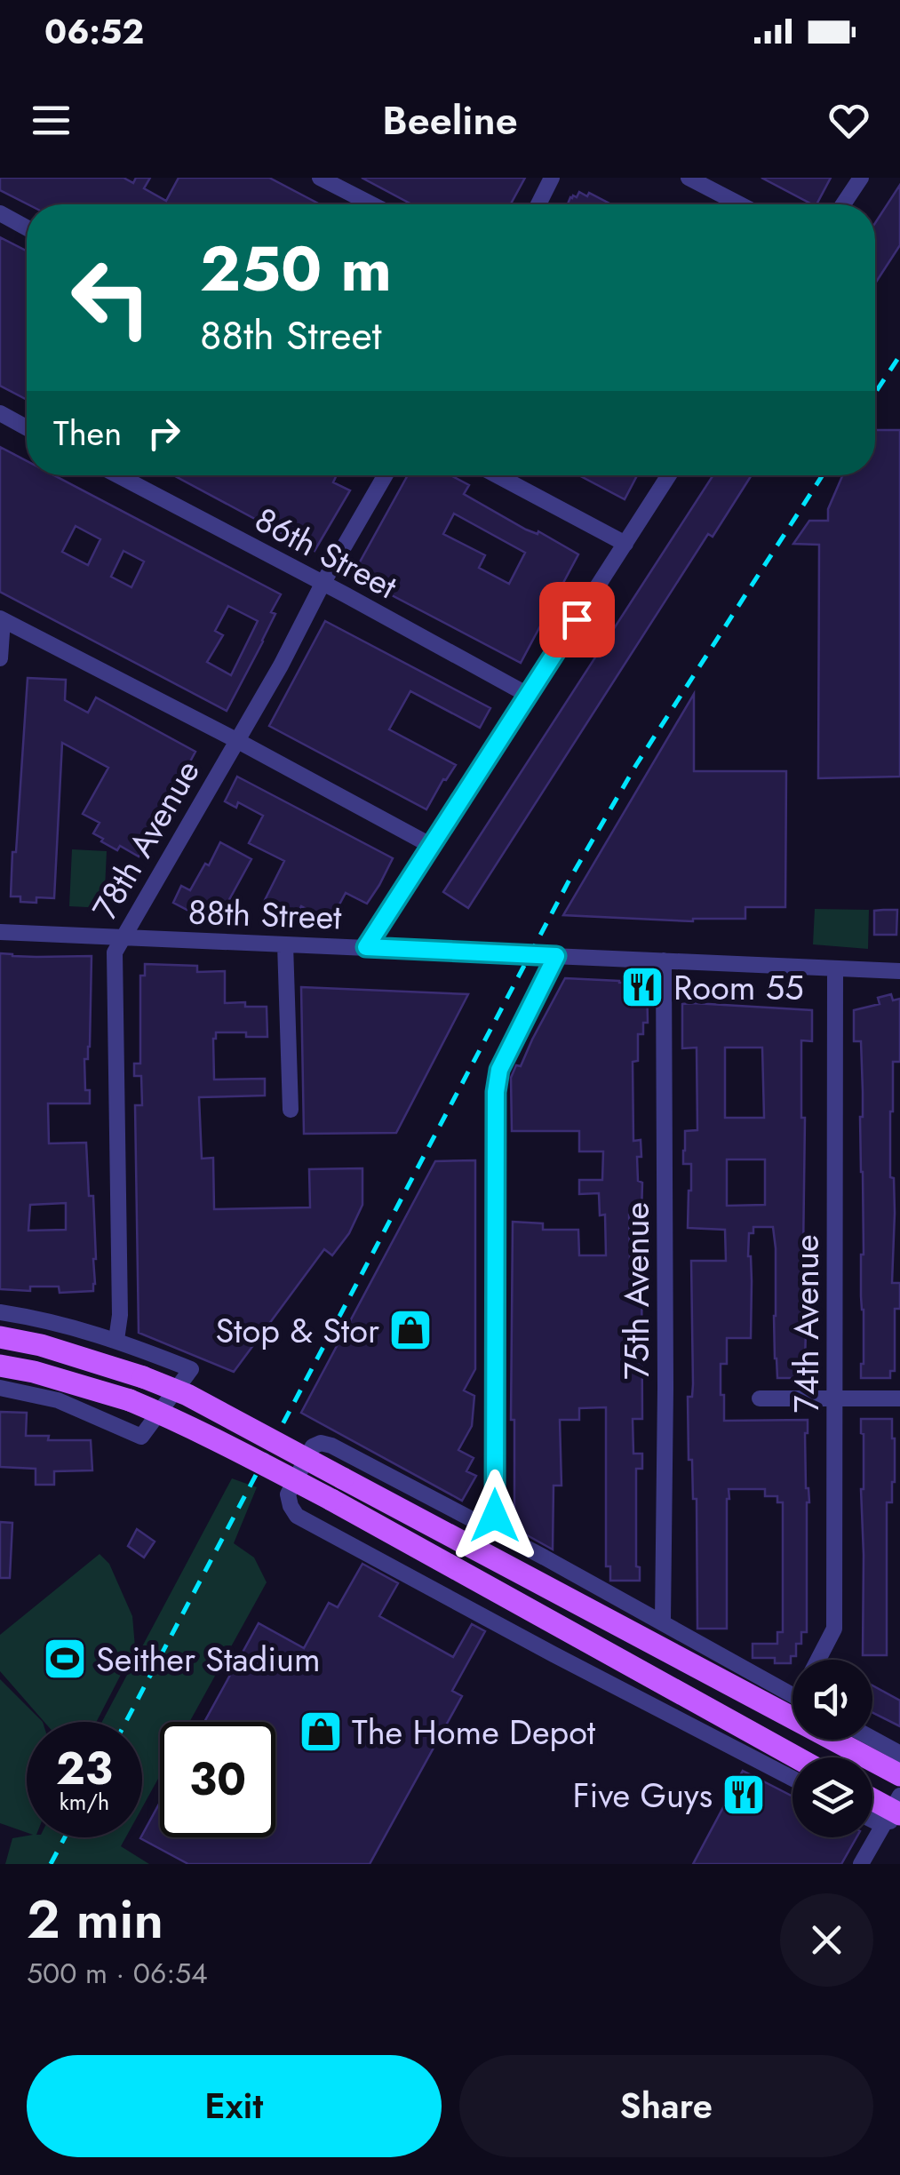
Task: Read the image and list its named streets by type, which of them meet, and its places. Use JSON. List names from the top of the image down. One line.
{"streets":{"street":["86th Street","78th Avenue","88th Street","75th Avenue","74th Avenue"]},"crossings":[["86th Street","78th Avenue"],["78th Avenue","88th Street"],["88th Street","75th Avenue"],["88th Street","74th Avenue"]],"places":{"restaurant":["Room 55","Five Guys"],"shop":["Stop & Stor","The Home Depot"],"sports":["Seither Stadium"]},"page":{"status":"06:52","header":"Beeline","turn":["250 m","88th Street"],"then":"Then","speed":"23 km/h","limit":"30","heading":["2 min","500 m · 06:54"],"buttons":["Exit","Share"]}}
